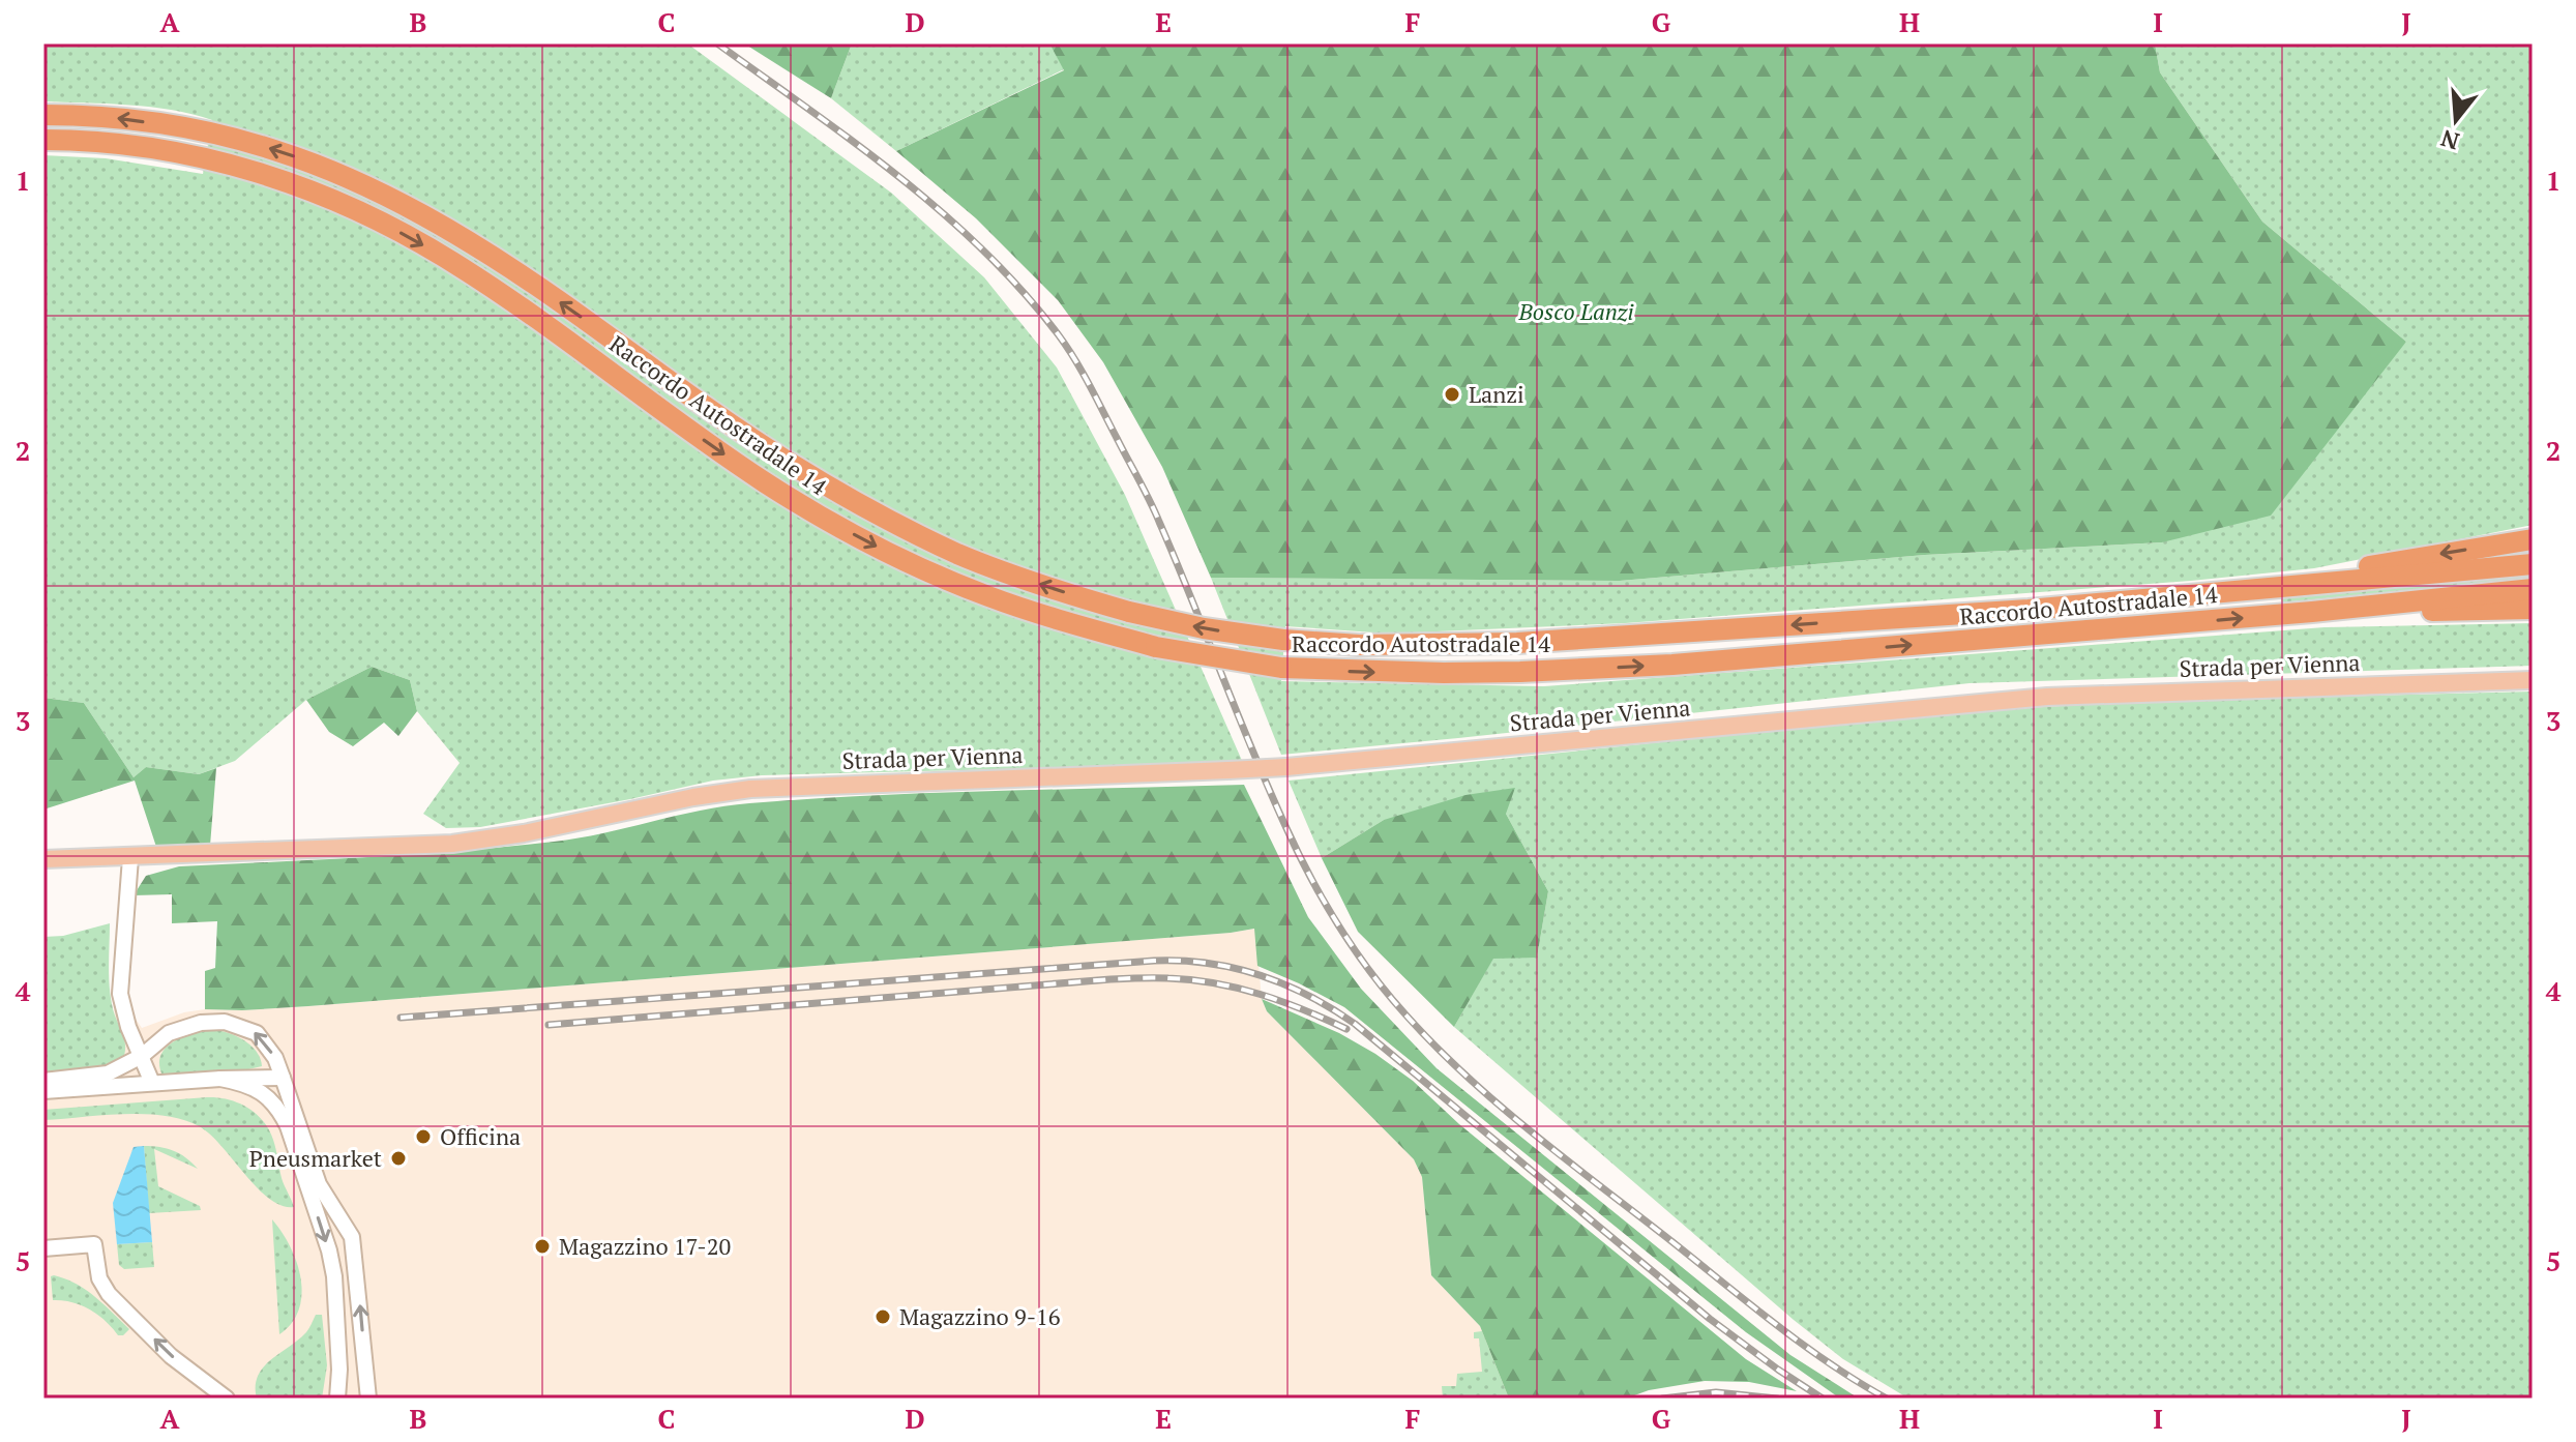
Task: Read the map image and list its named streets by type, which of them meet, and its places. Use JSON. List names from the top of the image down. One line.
{"streets":{"highway":["Raccordo Autostradale 14"],"main road":["Strada per Vienna"]},"parks":["Bosco Lanzi"],"places":["Lanzi","Officina","Pneusmarket","Magazzino 17-20","Magazzino 9-16"],"north":"bottom","grid":{"columns":["A","B","C","D","E","F","G","H","I","J"],"rows":["1","2","3","4","5"]}}
